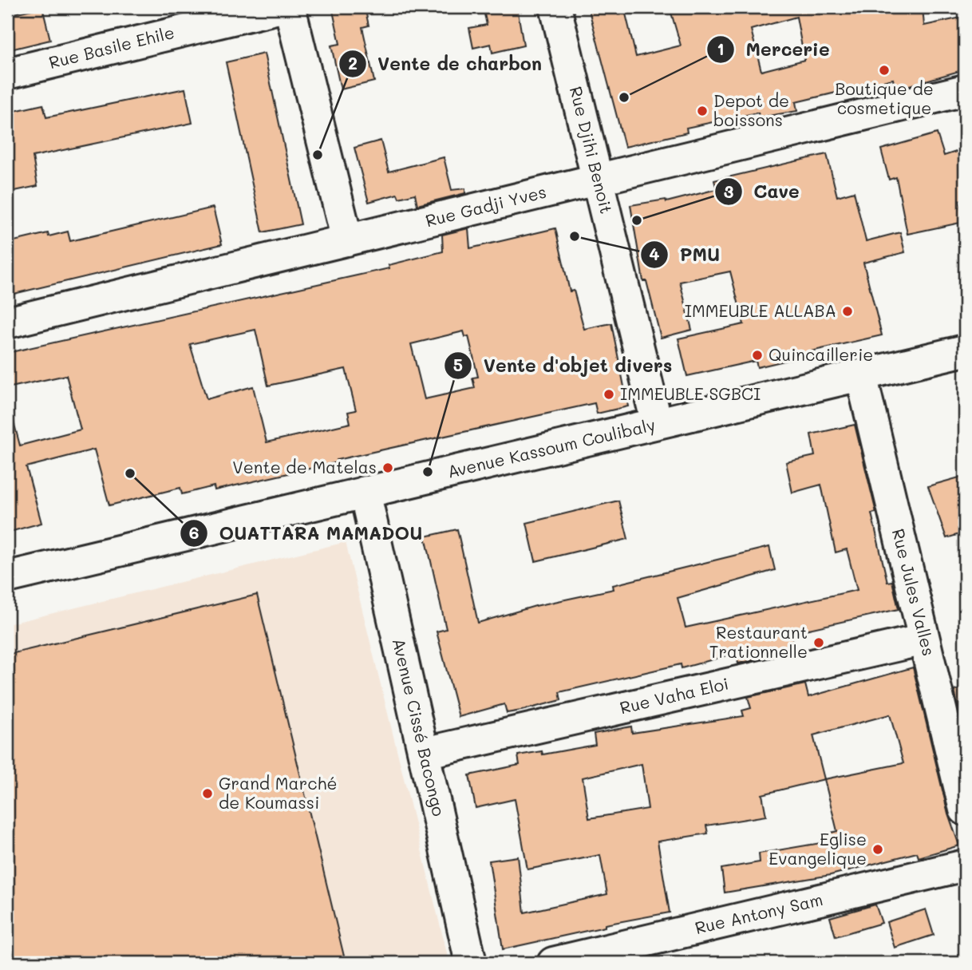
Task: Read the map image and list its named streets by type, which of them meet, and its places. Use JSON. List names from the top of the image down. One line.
{"streets":{"street":["Rue Basile Ehile","Rue Djihi Benoit","Rue Gadji Yves","Avenue Kassoum Coulibaly","Rue Jules Valles","Rue Vaha Eloi","Avenue Cissé Bacongo","Rue Antony Sam"]},"crossings":[["Rue Djihi Benoit","Rue Gadji Yves"],["Rue Djihi Benoit","Avenue Kassoum Coulibaly"],["Avenue Kassoum Coulibaly","Rue Jules Valles"],["Avenue Kassoum Coulibaly","Avenue Cissé Bacongo"],["Rue Jules Valles","Rue Vaha Eloi"],["Rue Vaha Eloi","Avenue Cissé Bacongo"]],"places":["Boutique de cosmetique","Mercerie","Depot de boissons","Vente de charbon","Cave","PMU","IMMEUBLE ALLABA","Quincaillerie","IMMEUBLE SGBCI","Vente de Matelas","Vente d'objet divers","OUATTARA MAMADOU","Restaurant Trationnelle","Grand Marché de Koumassi","Eglise Evangelique"]}
